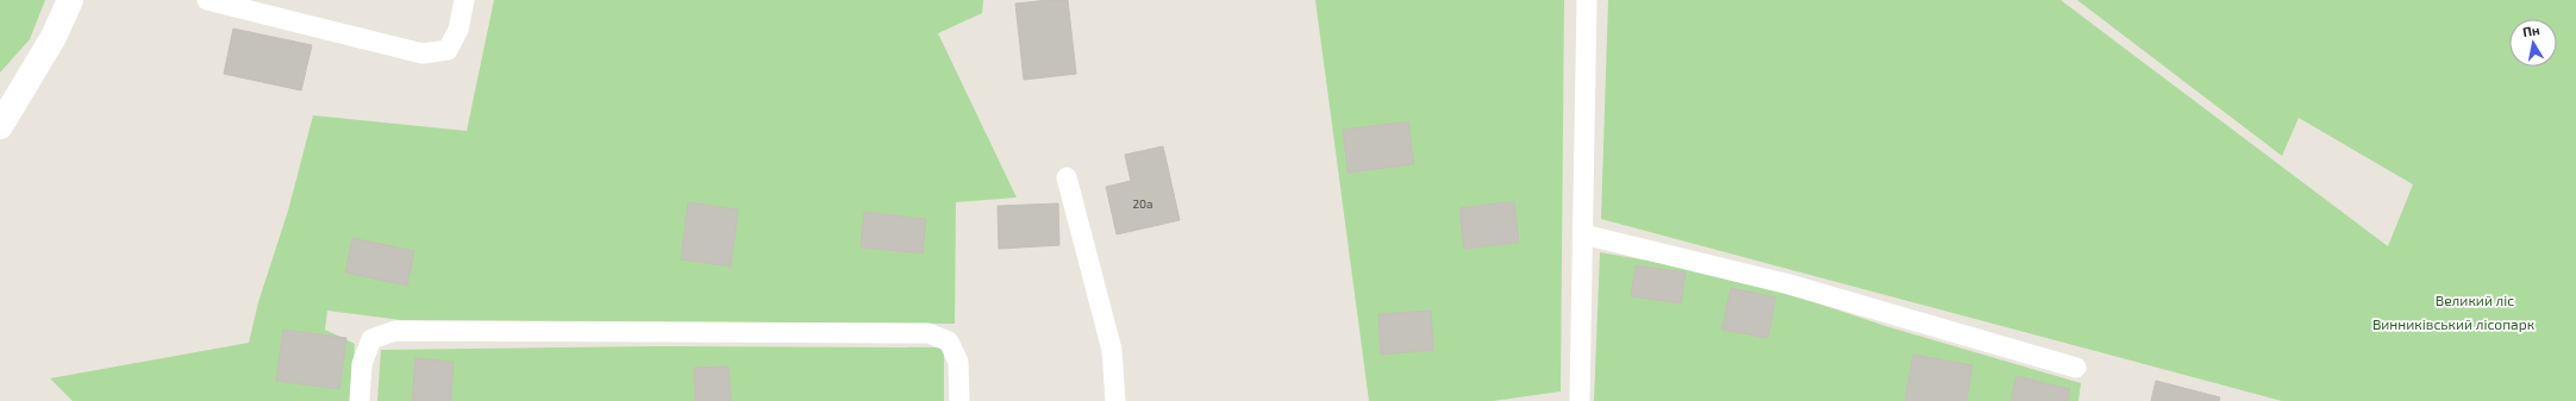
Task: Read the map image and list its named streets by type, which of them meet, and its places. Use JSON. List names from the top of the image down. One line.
{"parks":["Великий ліс","Винниківський лісопарк"],"house_numbers":["20а"],"north":"top"}
